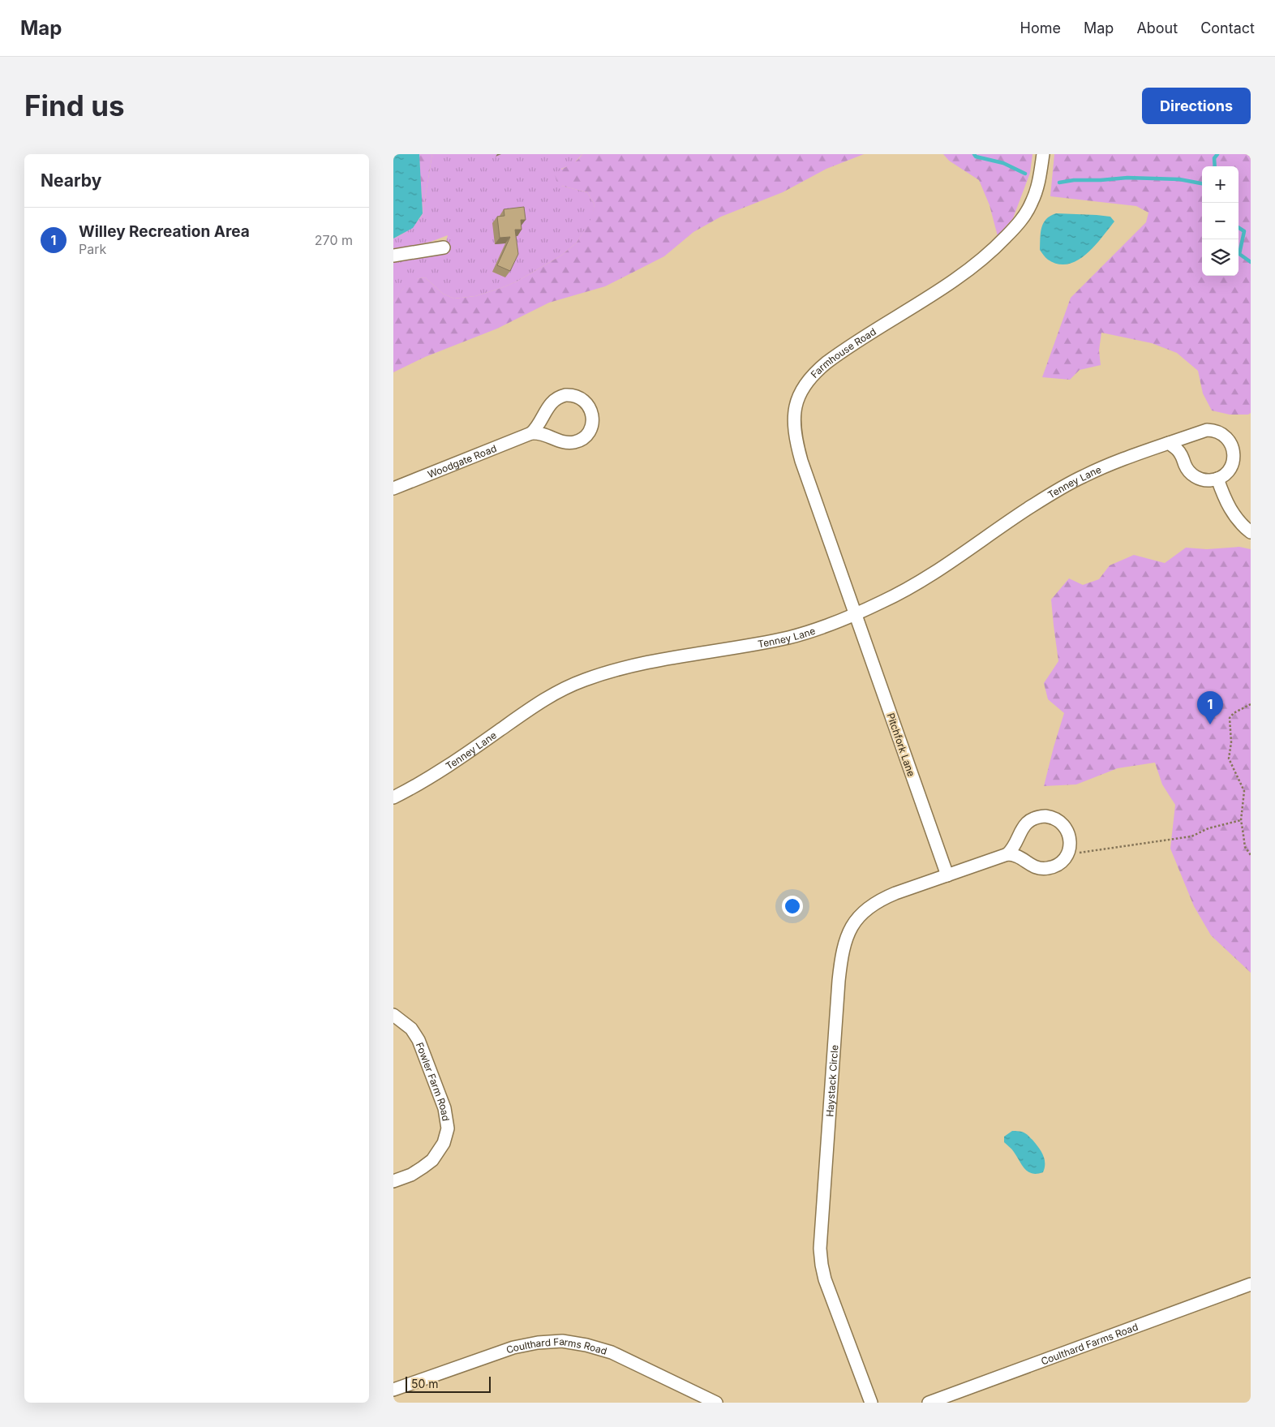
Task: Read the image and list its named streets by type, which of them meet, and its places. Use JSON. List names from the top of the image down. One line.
{"streets":{"street":["Farmhouse Road","Woodgate Road","Tenney Lane","Pitchfork Lane","Haystack Circle","Fowler Farm Road","Coulthard Farms Road"]},"crossings":[["Farmhouse Road","Tenney Lane"],["Farmhouse Road","Pitchfork Lane"],["Tenney Lane","Pitchfork Lane"],["Pitchfork Lane","Haystack Circle"]],"scale_bar":"50 m","page":{"header":"Map","nav":["Home","Map","About","Contact"],"buttons":"Directions","title":"Find us","heading":"Nearby","map_buttons":["+","−"],"list":[{"mark":"1","name":"Willey Recreation Area","note":"Park","value":"270 m"}],"pins":"1","scale":"50 m"}}
